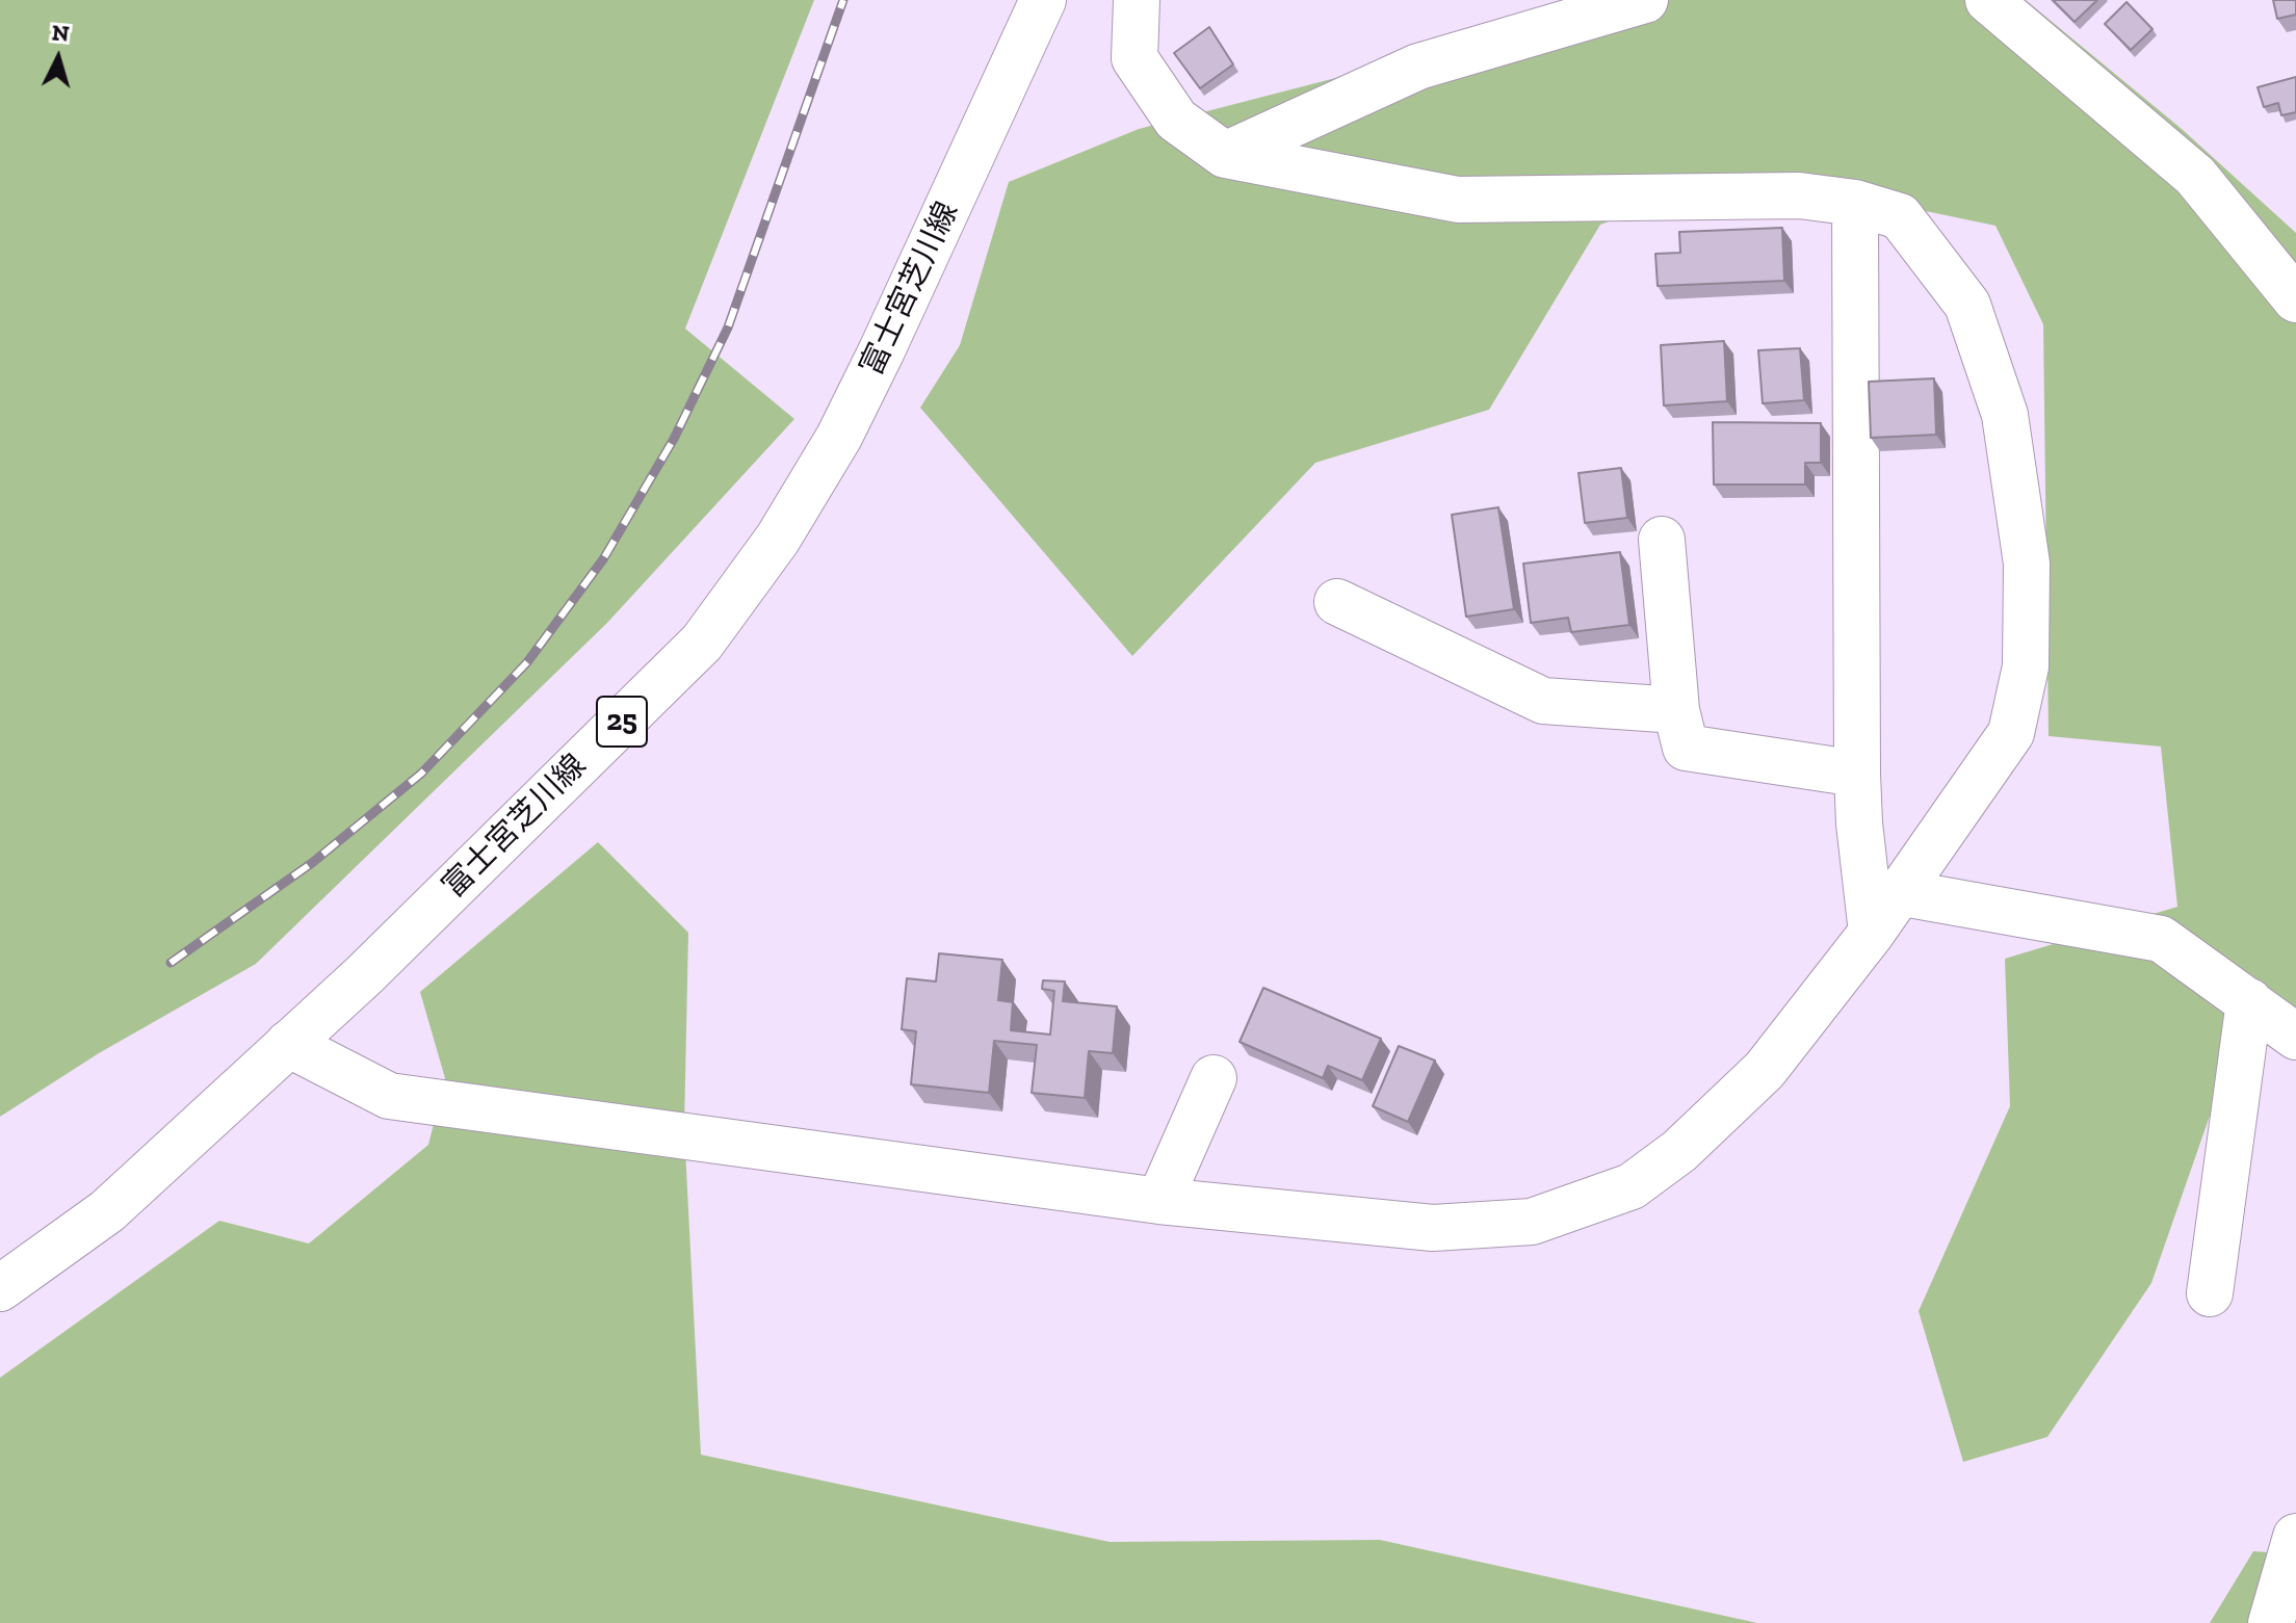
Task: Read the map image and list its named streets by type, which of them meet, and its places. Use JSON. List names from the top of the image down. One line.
{"streets":{"street":["富士宮芝川線","25"]},"north":"top"}
